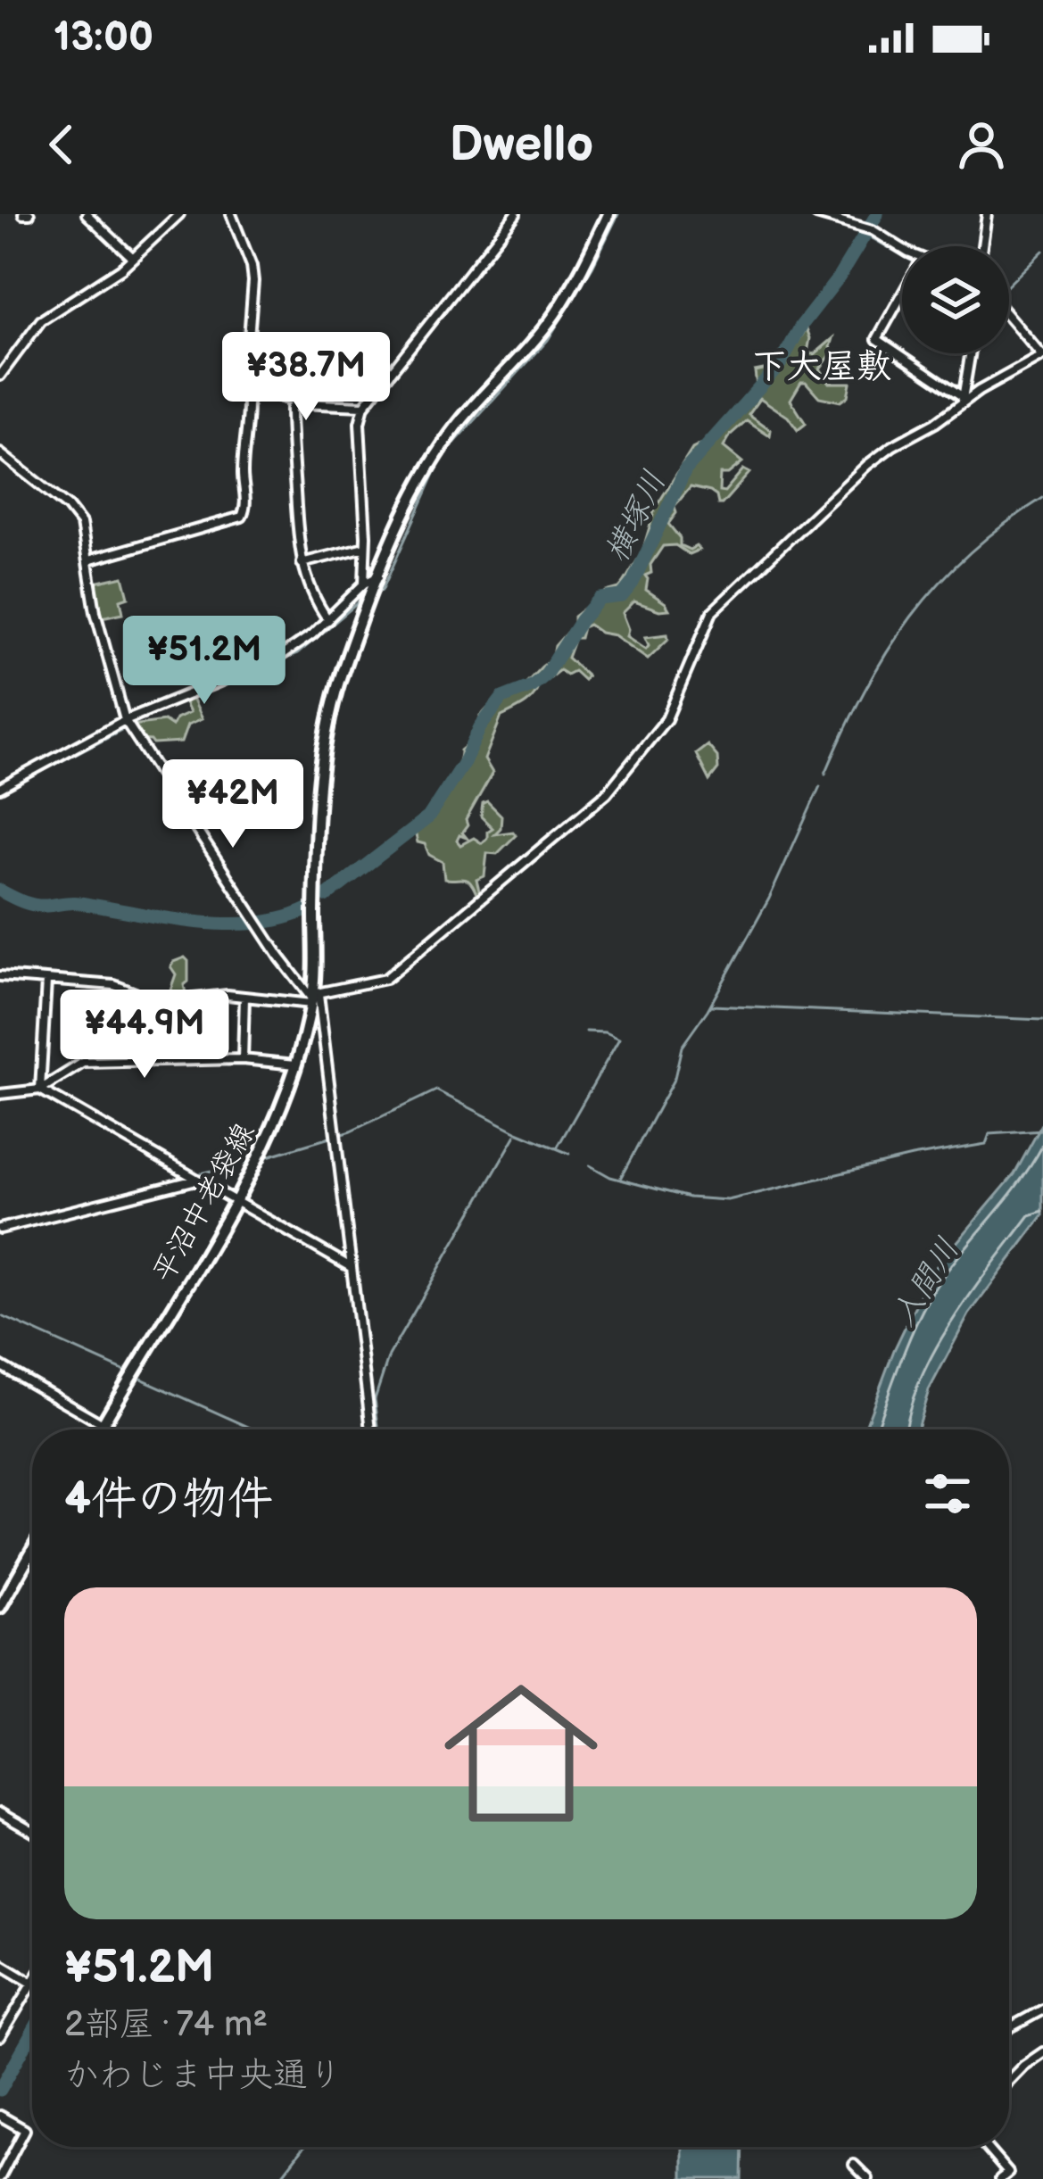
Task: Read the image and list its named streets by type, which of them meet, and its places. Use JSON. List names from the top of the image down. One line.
{"streets":{"main road":["平沼中老袋線"]},"districts":["下大屋敷"],"water":["横塚川","入間川"],"page":{"status":"13:00","header":"Dwello","price":["¥38.7M","¥51.2M","¥42M","¥44.9M"],"heading":"4件の物件","list":[{"name":"¥51.2M","note":"2部屋 · 74 m² · かわじま中央通り"}]}}
